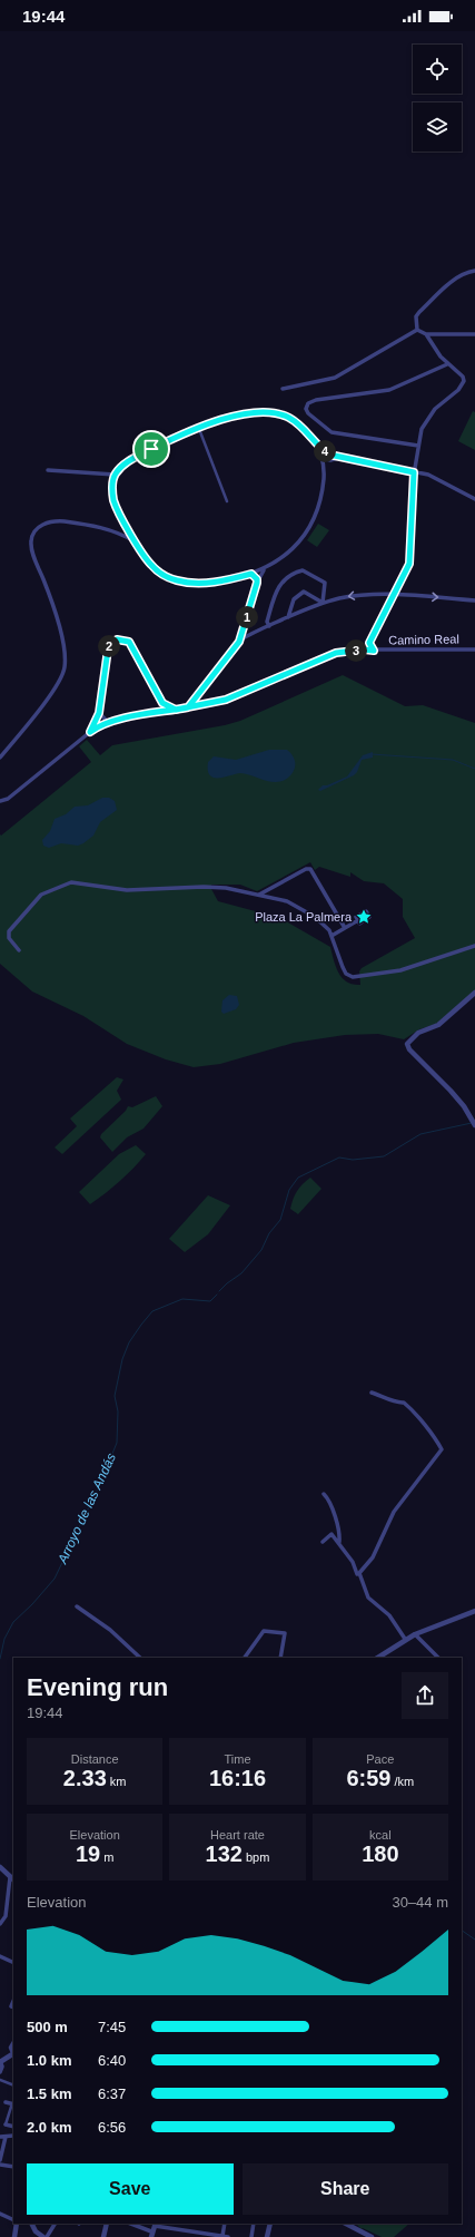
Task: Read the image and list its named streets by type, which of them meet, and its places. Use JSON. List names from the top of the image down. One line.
{"streets":{"street":["Camino Real"]},"water":["Arroyo de las Andás"],"places":{"place":["Plaza La Palmera"]},"page":{"status":"19:44","pins":["4","1","2","3"],"heading":["Evening run","19:44"],"stats":[["Distance","2.33 km"],["Time","16:16"],["Pace","6:59 /km"],["Elevation","19 m"],["Heart rate","132 bpm"],["kcal","180"]],"chart":["Elevation","30–44 m"],"list":[{"name":"500 m","note":"7:45"},{"name":"1.0 km","note":"6:40"},{"name":"1.5 km","note":"6:37"},{"name":"2.0 km","note":"6:56"}],"buttons":["Save","Share"]}}
